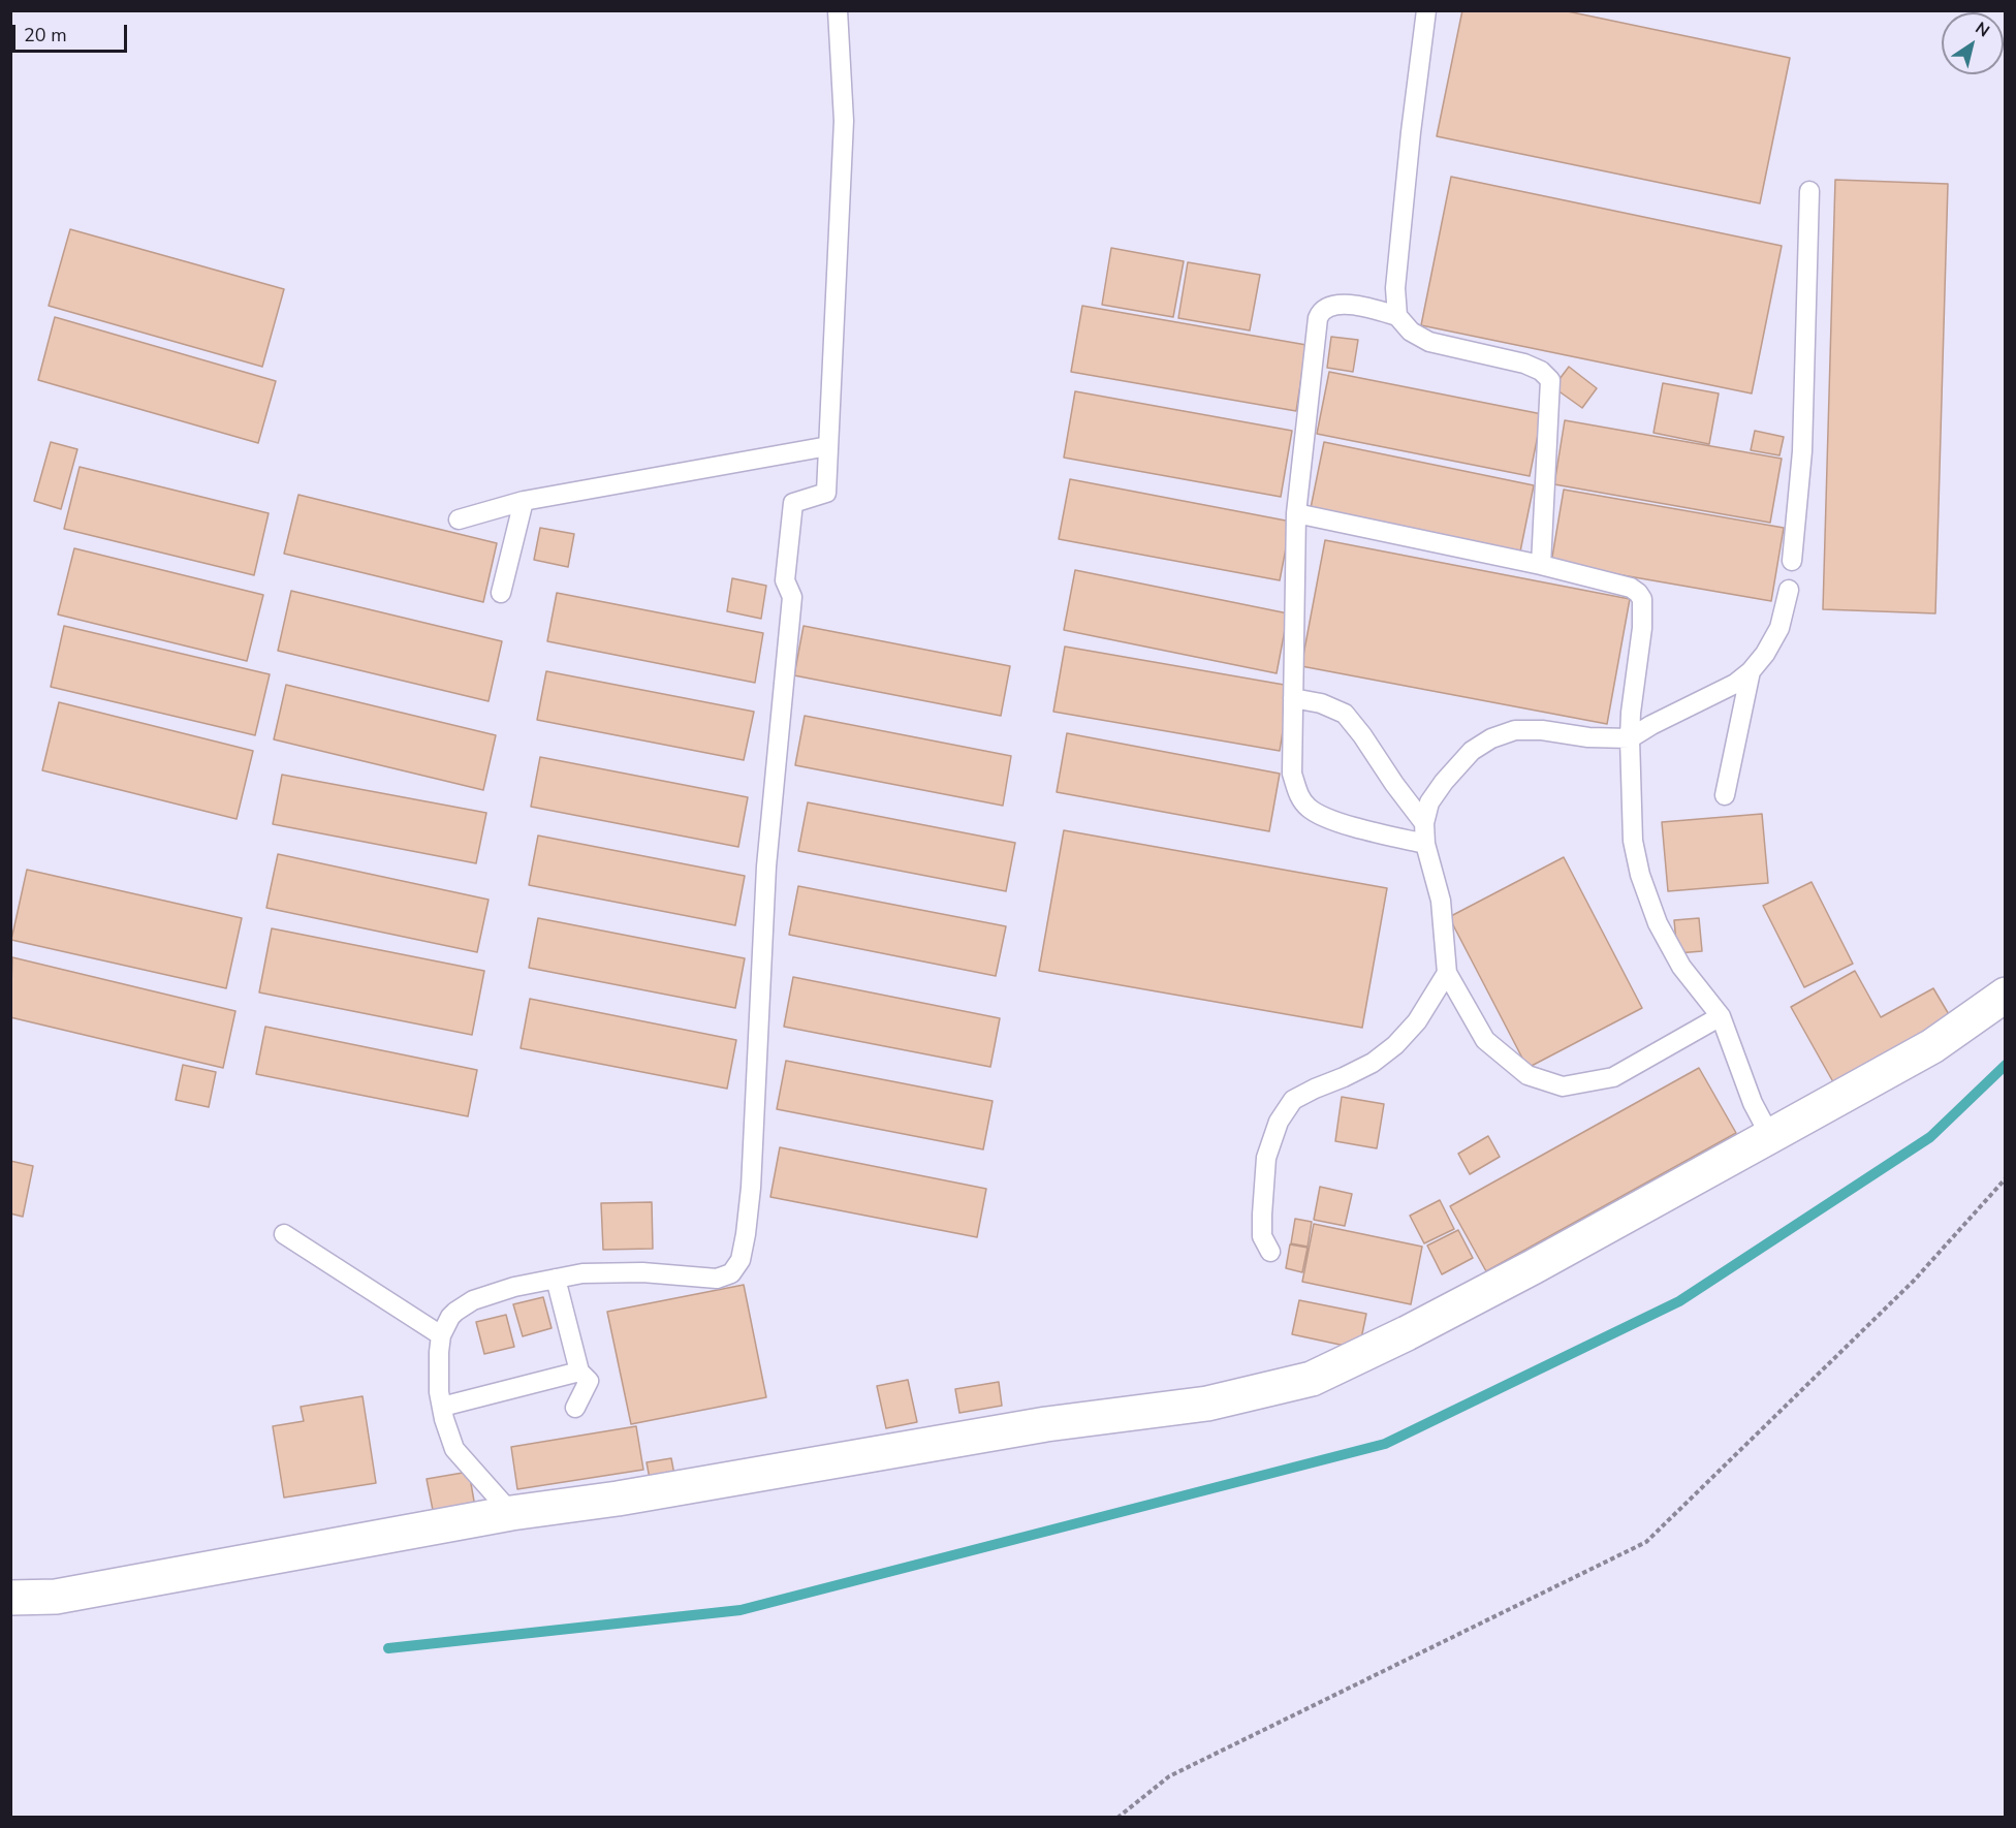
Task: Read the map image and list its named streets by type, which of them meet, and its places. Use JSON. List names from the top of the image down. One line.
{"scale_bar":"20 m","north":"top right"}
